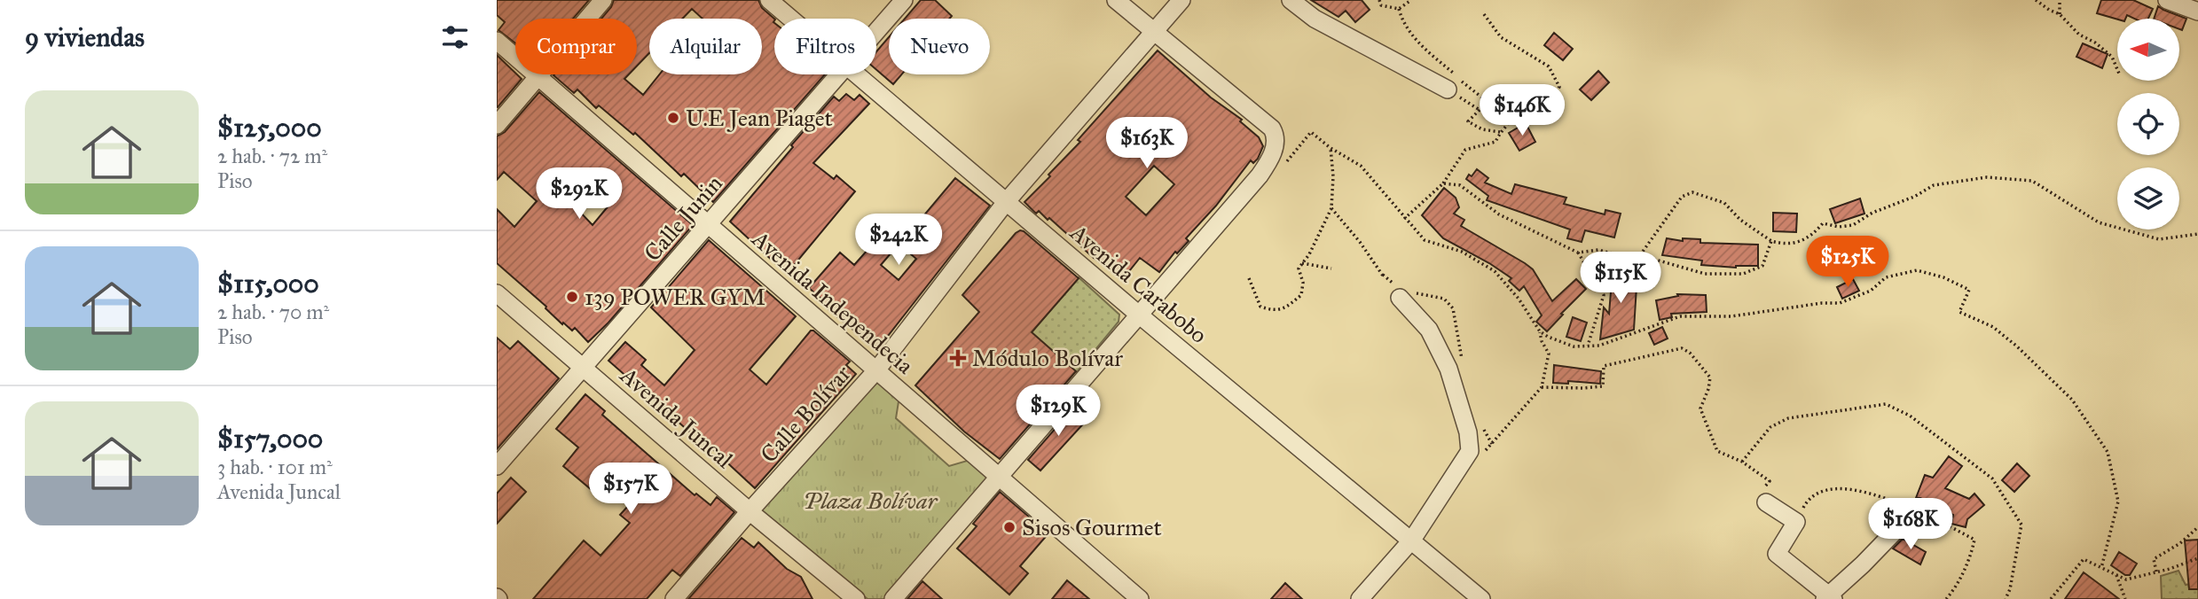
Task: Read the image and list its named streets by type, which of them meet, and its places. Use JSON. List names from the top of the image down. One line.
{"streets":{"street":["Calle Junin","Avenida Carabobo","Avenida Independecia","Calle Bolívar","Avenida Juncal"]},"crossings":[["Calle Junin","Avenida Independecia"],["Calle Junin","Avenida Juncal"],["Avenida Carabobo","Calle Bolívar"],["Avenida Independecia","Calle Bolívar"],["Calle Bolívar","Avenida Juncal"]],"parks":["Plaza Bolívar"],"places":{"other":["U.E Jean Piaget","139 POWER GYM","Sisos Gourmet"],"health":["Módulo Bolívar"]},"north":"left","page":{"heading":"9 viviendas","chip":["Comprar","Alquilar","Filtros","Nuevo"],"list":[{"name":"$125,000","note":"2 hab. · 72 m² · Piso"},{"name":"$115,000","note":"2 hab. · 70 m² · Piso"},{"name":"$157,000","note":"3 hab. · 101 m² · Avenida Juncal"}],"price":["$146K","$163K","$292K","$242K","$125K","$115K","$129K","$157K","$168K"]}}
